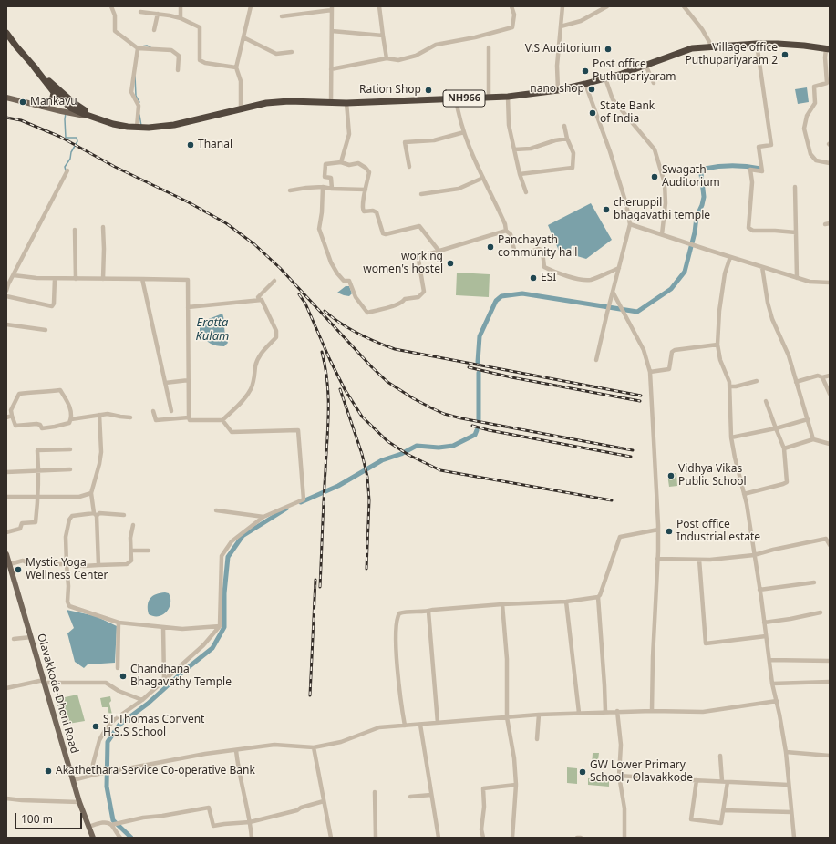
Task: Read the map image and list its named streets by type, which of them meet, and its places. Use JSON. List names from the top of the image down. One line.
{"streets":{"highway":["NH966"],"main road":["Olavakkode-Dhoni Road"]},"water":["Eratta Kulam"],"places":["V.S Auditorium","Village office Puthupariyaram 2","Post office Puthupariyaram","nano shop","Ration Shop","Mankavu","State Bank of India","Thanal","Swagath Auditorium","cheruppil bhagavathi temple","Panchayath community hall","working women's hostel","ESI","Vidhya Vikas Public School","Post office Industrial estate","Mystic Yoga Wellness Center","Chandhana Bhagavathy Temple","ST Thomas Convent H.S.S School","Akathethara Service Co-operative Bank","GW Lower Primary School , Olavakkode"],"scale_bar":"100 m"}
